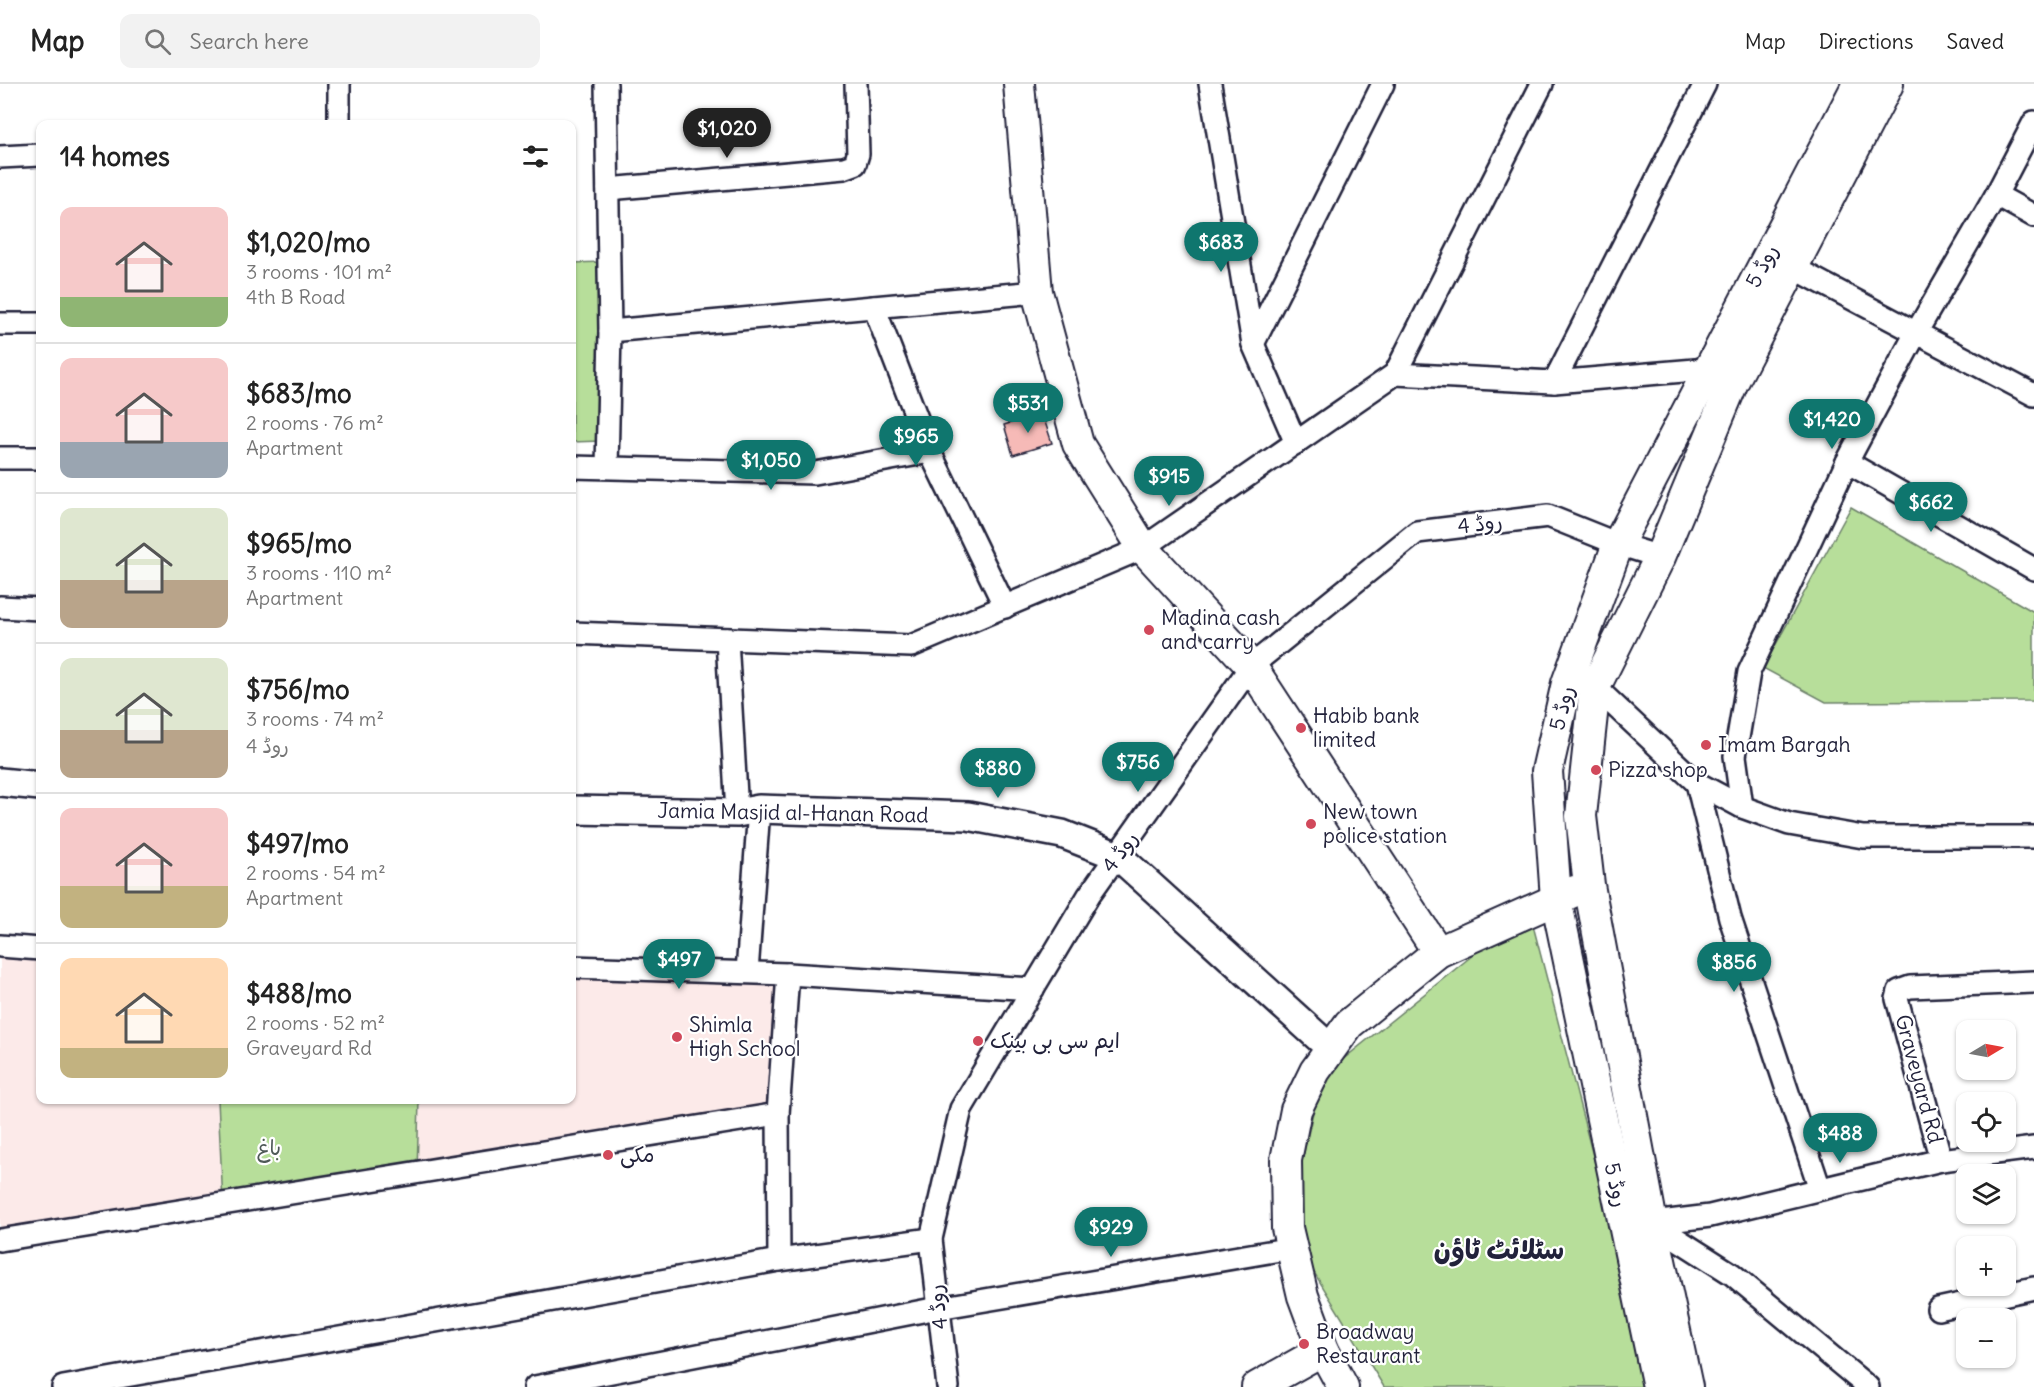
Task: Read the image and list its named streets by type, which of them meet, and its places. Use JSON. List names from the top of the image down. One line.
{"streets":{"main road":["روڈ 5"],"street":["روڈ 4","Jamia Masjid al-Hanan Road","Graveyard Rd"]},"crossings":[["روڈ 5","روڈ 4"],["روڈ 4","Jamia Masjid al-Hanan Road"]],"districts":["سٹلائٹ ٹاؤن"],"parks":["باغ"],"places":["Madina cash and carry","Habib bank limited","Imam Bargah","Pizza shop","New town police station","Shimla High School","ایم سی بی بینک","مکی","Broadway Restaurant"],"north":"right","page":{"header":"Map","search":"Search here","nav":["Map","Directions","Saved"],"price":["$1,020","$683","$531","$1,420","$965","$1,050","$915","$662","$756","$880","$497","$856","$488","$929"],"heading":"14 homes","list":[{"name":"$1,020/mo","note":"3 rooms · 101 m² · 4th B Road"},{"name":"$683/mo","note":"2 rooms · 76 m² · Apartment"},{"name":"$965/mo","note":"3 rooms · 110 m² · Apartment"},{"name":"$756/mo","note":"3 rooms · 74 m² · روڈ 4"},{"name":"$497/mo","note":"2 rooms · 54 m² · Apartment"},{"name":"$488/mo","note":"2 rooms · 52 m² · Graveyard Rd"}],"map_buttons":["+","−"]}}
